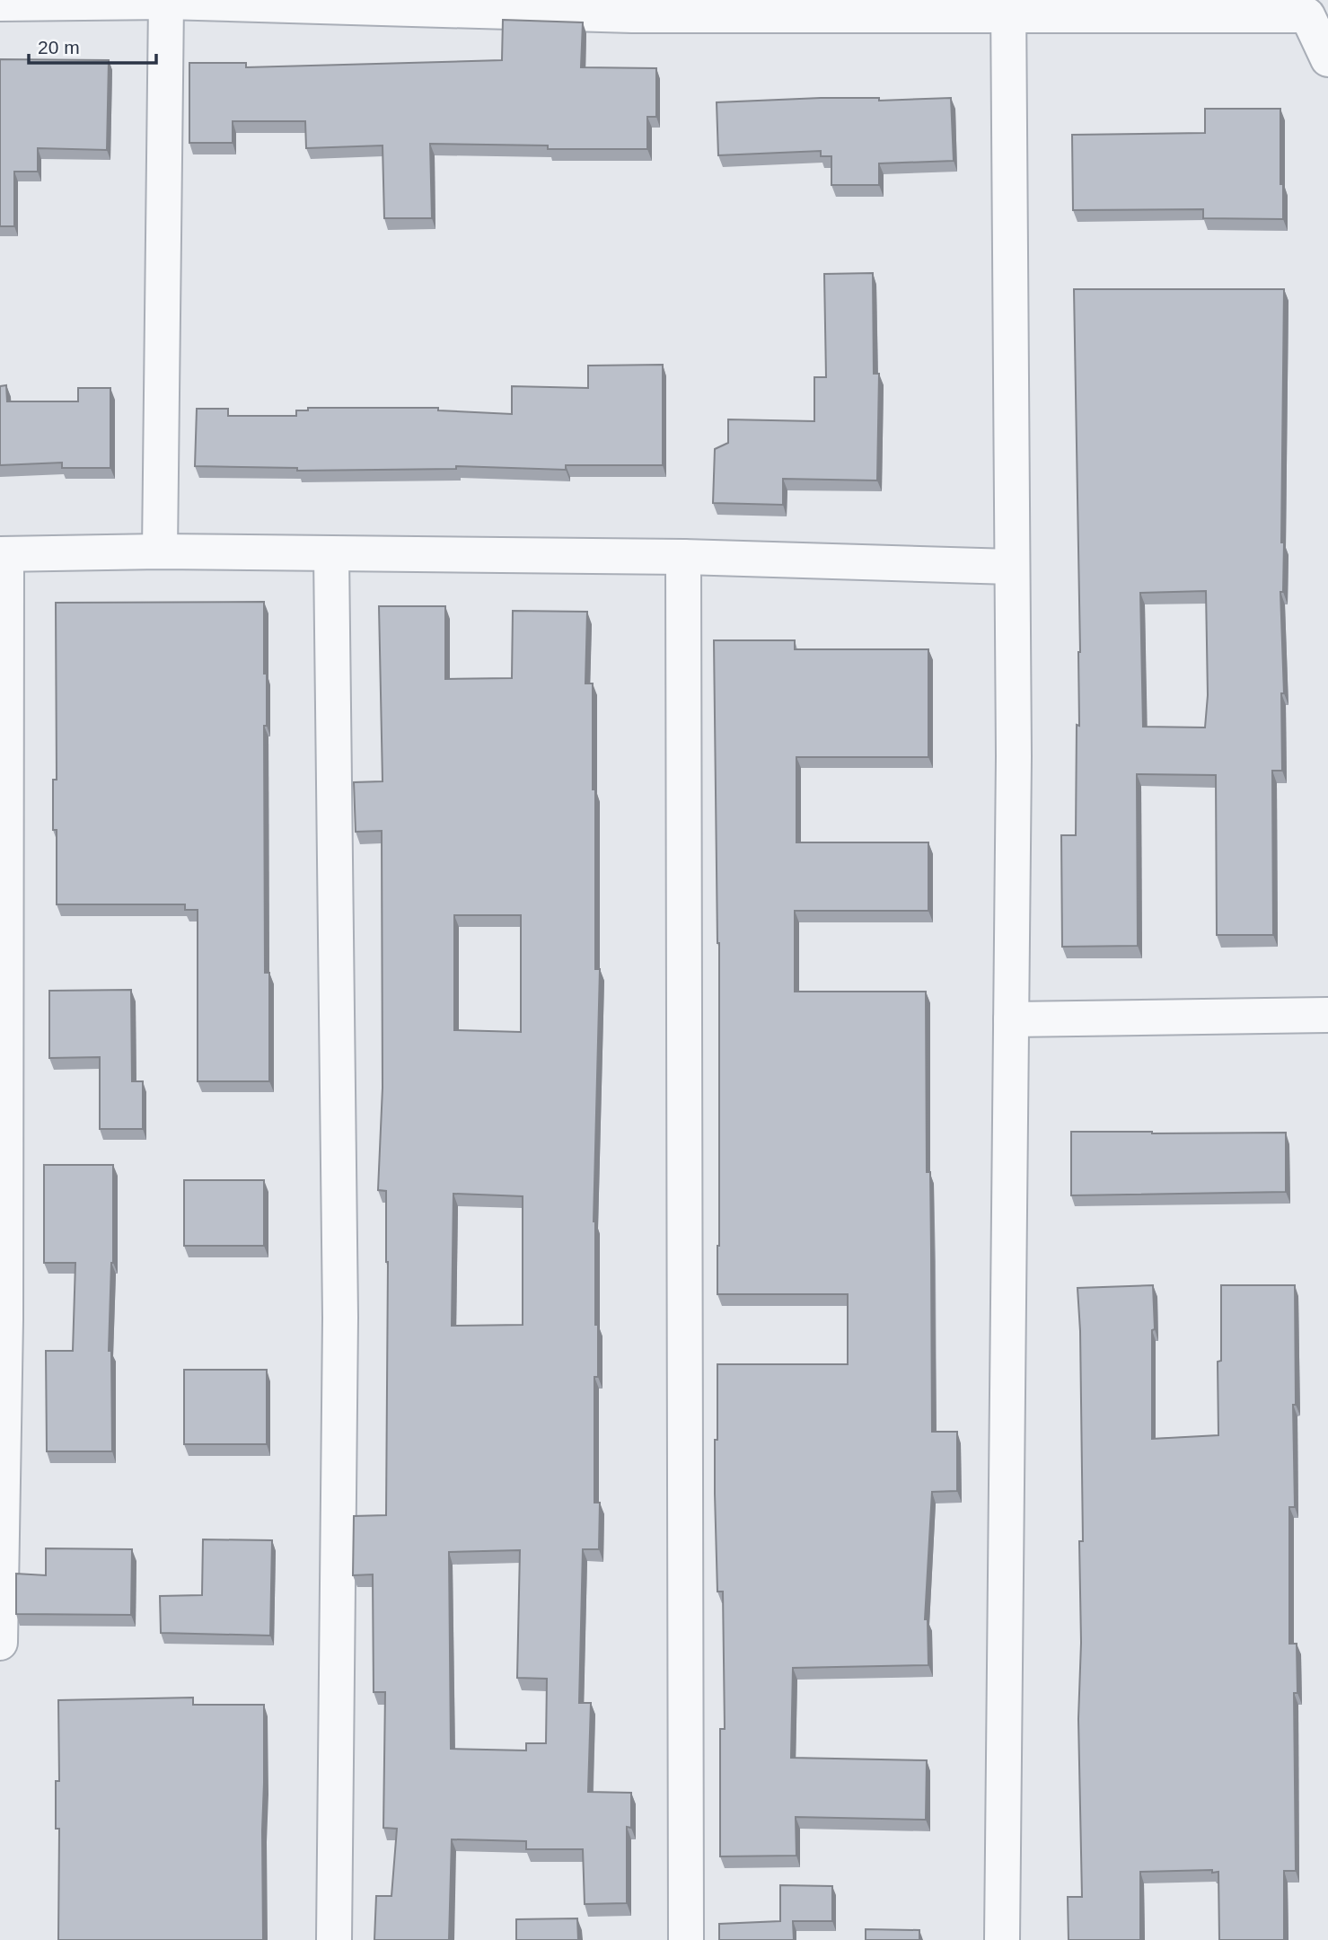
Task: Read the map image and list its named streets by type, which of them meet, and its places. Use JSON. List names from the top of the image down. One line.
{"scale_bar":"20 m"}
